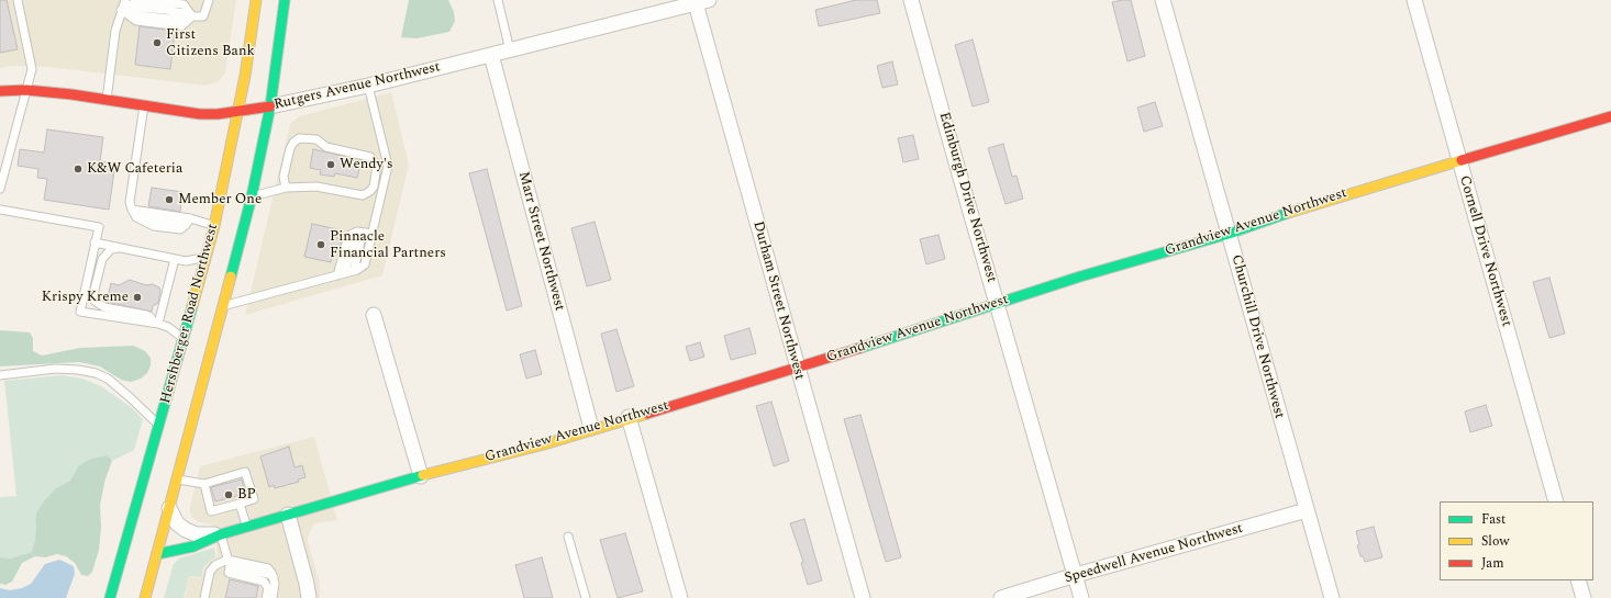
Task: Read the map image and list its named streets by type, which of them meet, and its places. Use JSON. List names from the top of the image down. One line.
{"streets":{"street":["Rutgers Avenue Northwest","Edinburgh Drive Northwest","Grandview Avenue Northwest","Marr Street Northwest","Cornell Drive Northwest","Durham Street Northwest","Hershberger Road Northwest","Churchill Drive Northwest","Speedwell Avenue Northwest"]},"crossings":[["Rutgers Avenue Northwest","Marr Street Northwest"],["Rutgers Avenue Northwest","Durham Street Northwest"],["Rutgers Avenue Northwest","Hershberger Road Northwest"],["Edinburgh Drive Northwest","Grandview Avenue Northwest"],["Edinburgh Drive Northwest","Speedwell Avenue Northwest"],["Grandview Avenue Northwest","Marr Street Northwest"],["Grandview Avenue Northwest","Cornell Drive Northwest"],["Grandview Avenue Northwest","Durham Street Northwest"],["Grandview Avenue Northwest","Hershberger Road Northwest"],["Grandview Avenue Northwest","Churchill Drive Northwest"],["Churchill Drive Northwest","Speedwell Avenue Northwest"]],"places":["First Citizens Bank","Wendy's","K&W Cafeteria","Member One","Pinnacle Financial Partners","Krispy Kreme","BP"],"legend":["Fast","Slow","Jam"]}
